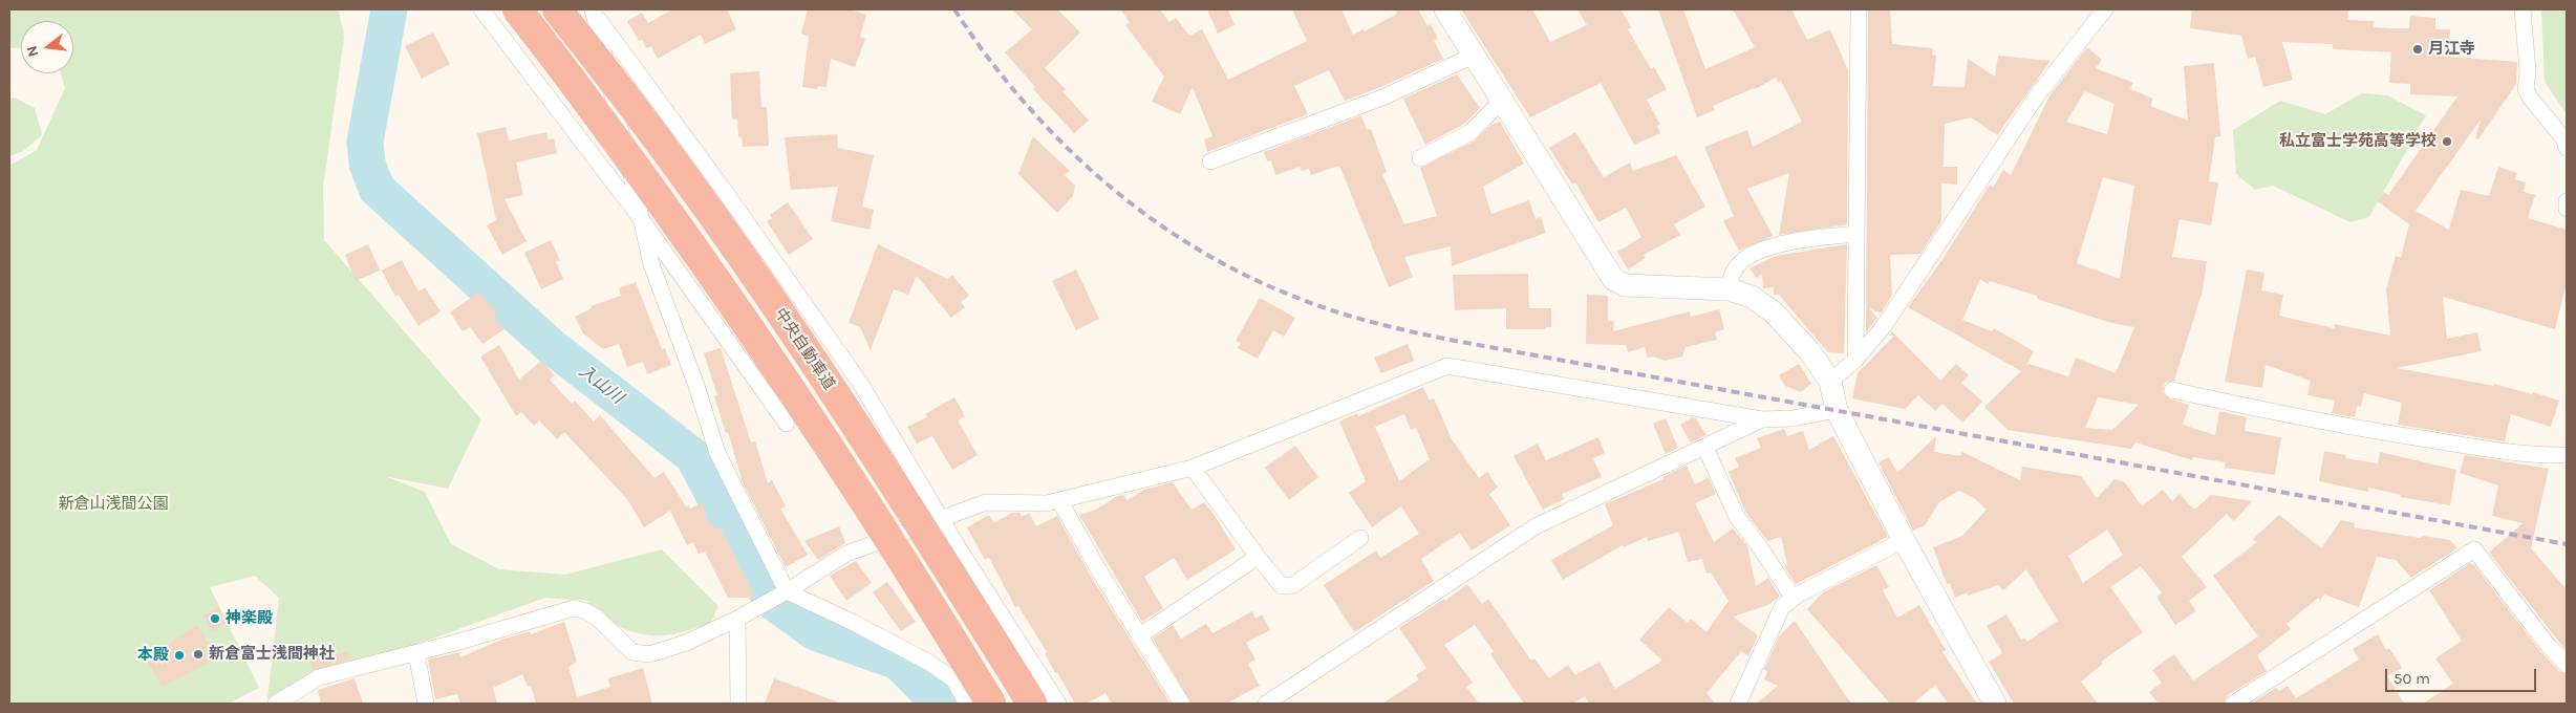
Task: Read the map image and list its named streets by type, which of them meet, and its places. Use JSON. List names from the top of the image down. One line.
{"streets":{"highway":["中央自動車道"]},"water":["入山川"],"parks":["新倉山浅間公園"],"places":["月江寺","私立富士学苑高等学校","神楽殿","新倉富士浅間神社","本殿"],"scale_bar":"50 m","north":"left"}
